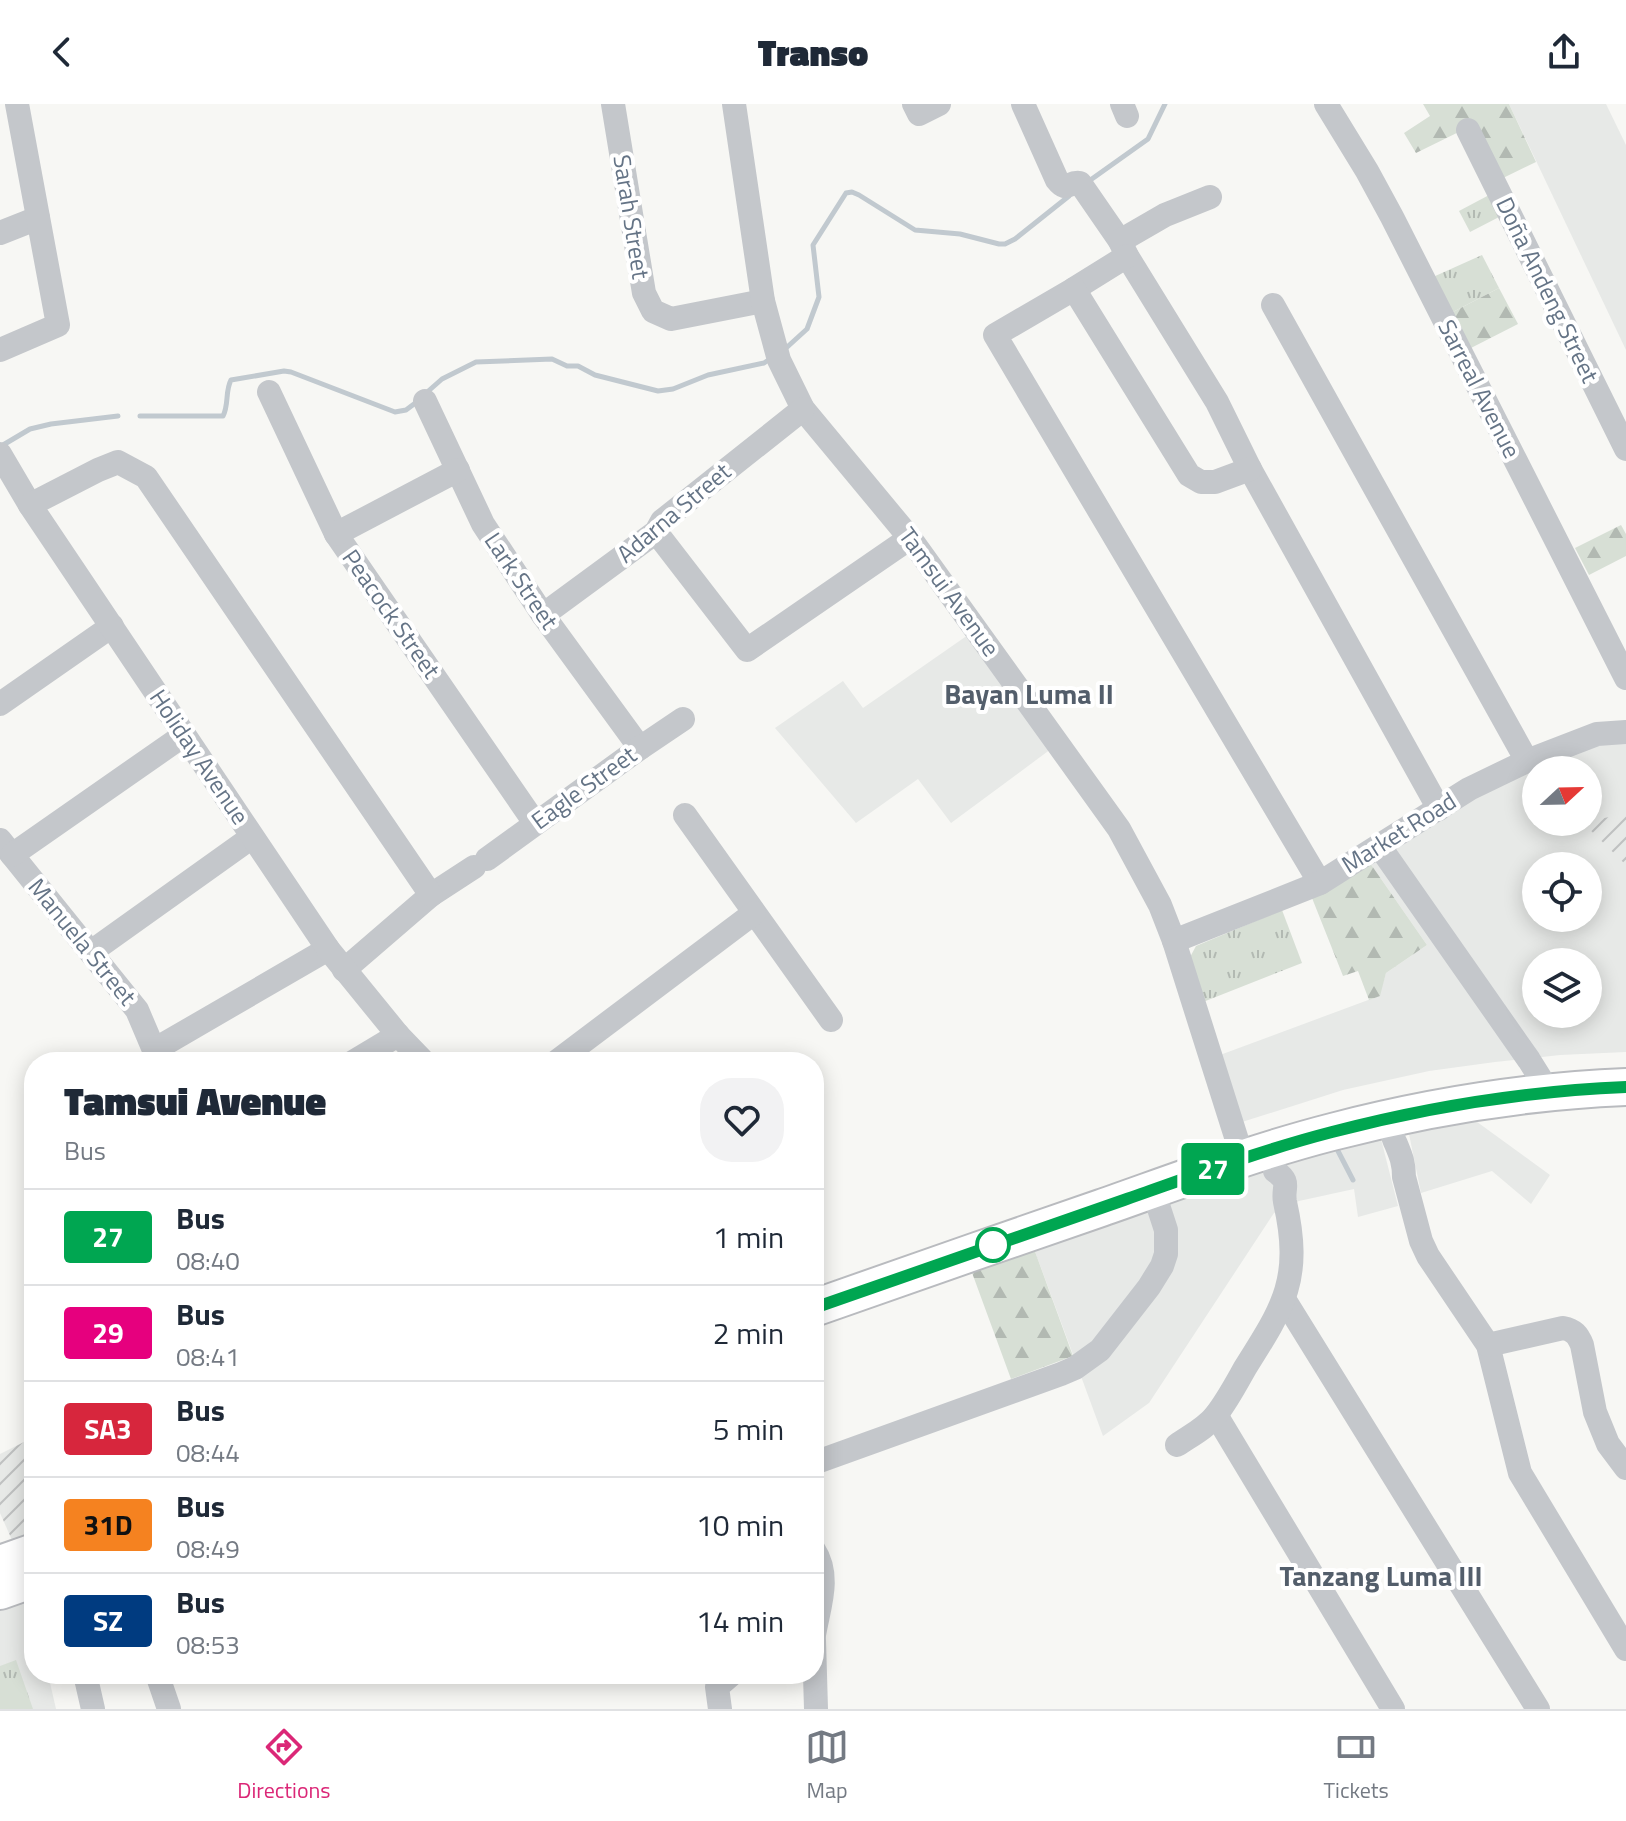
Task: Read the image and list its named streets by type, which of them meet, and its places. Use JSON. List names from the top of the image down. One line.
{"streets":{"street":["Sarah Street","Doña Andeng Street","Sarreal Avenue","Adarna Street","Lark Street","Tamsui Avenue","Peacock Street","Holiday Avenue","Eagle Street","Market Road","Manuela Street"]},"crossings":[["Sarah Street","Tamsui Avenue"],["Adarna Street","Lark Street"],["Adarna Street","Tamsui Avenue"],["Lark Street","Eagle Street"],["Tamsui Avenue","Market Road"],["Peacock Street","Eagle Street"],["Holiday Avenue","Eagle Street"]],"districts":["Bayan Luma II","Tanzang Luma III"],"lines":["bus line 27"],"north":"right","page":{"header":"Transo","on_map":"27","heading":["Tamsui Avenue","Bus"],"list":[{"mark":"27","name":"Bus","note":"08:40","value":"1 min"},{"mark":"29","name":"Bus","note":"08:41","value":"2 min"},{"mark":"SA3","name":"Bus","note":"08:44","value":"5 min"},{"mark":"31D","name":"Bus","note":"08:49","value":"10 min"},{"mark":"SZ","name":"Bus","note":"08:53","value":"14 min"}],"tabs":["Directions","Map","Tickets"]}}
